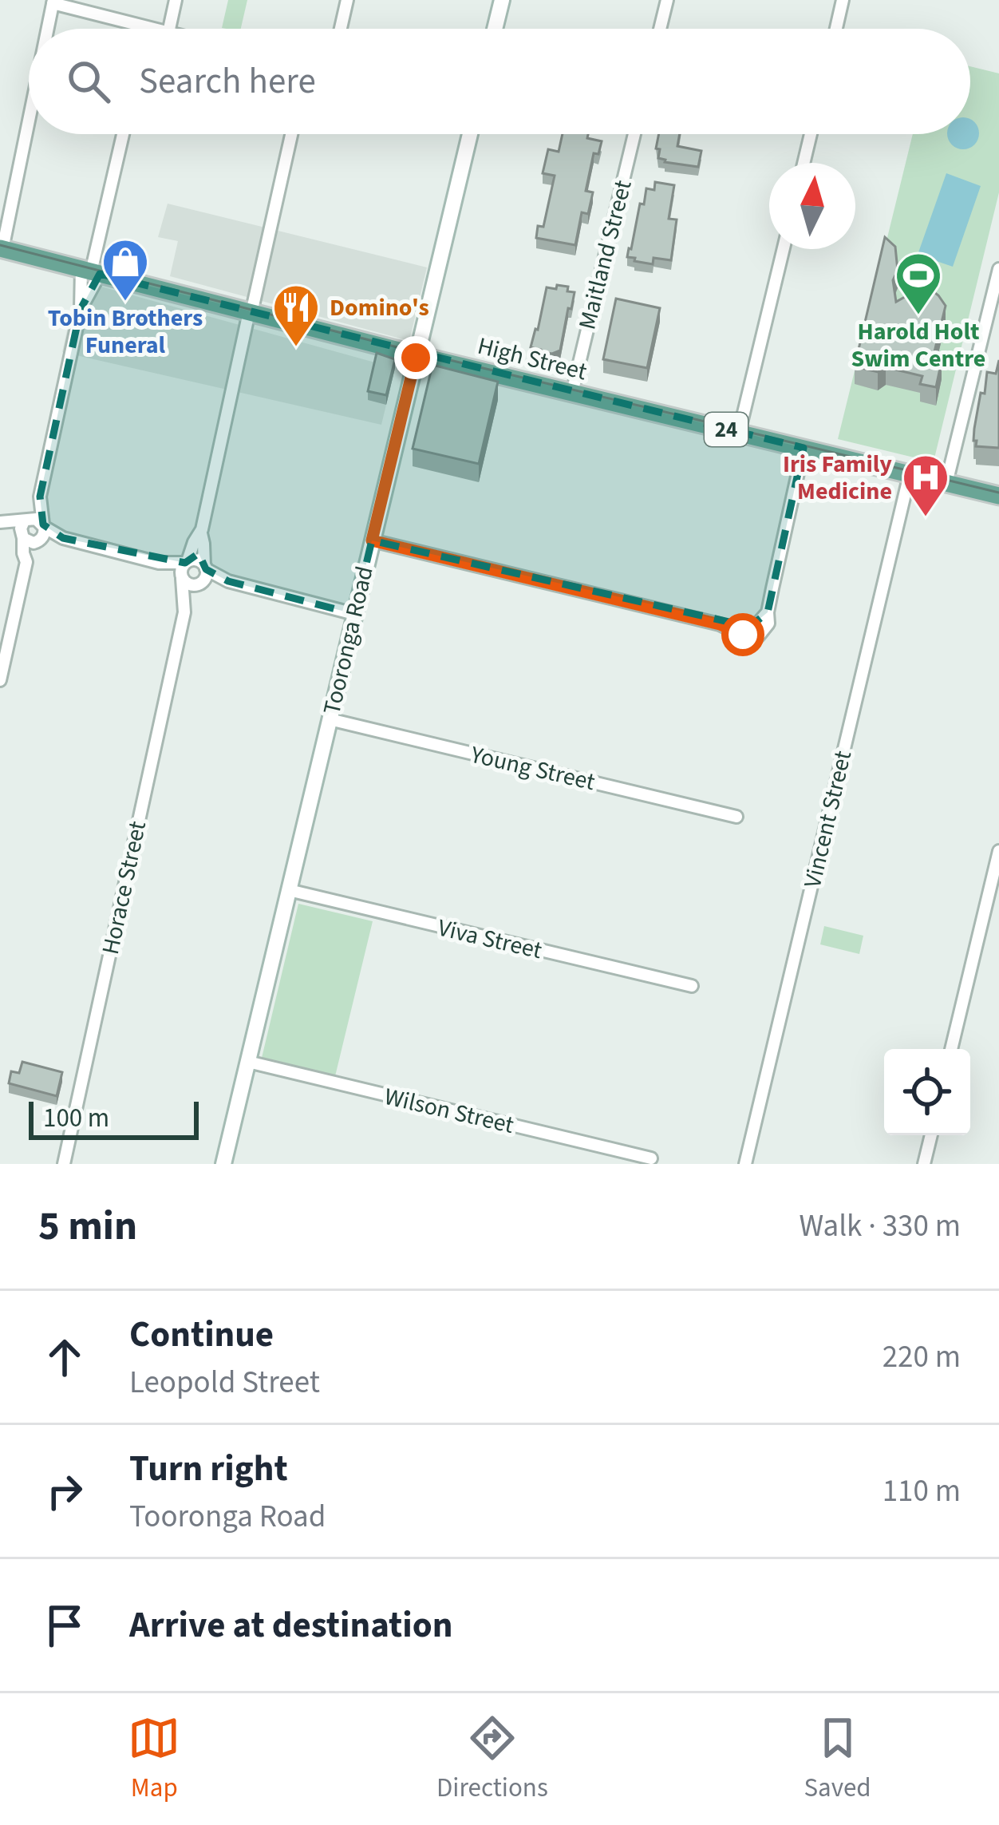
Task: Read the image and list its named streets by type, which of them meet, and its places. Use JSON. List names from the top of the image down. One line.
{"streets":{"main road":["High Street","24","Tooronga Road"],"street":["Maitland Street","Young Street","Vincent Street","Horace Street","Viva Street","Wilson Street"]},"crossings":[["Maitland Street","High Street"],["High Street","Tooronga Road"],["High Street","Vincent Street"],["Tooronga Road","Young Street"],["Tooronga Road","Viva Street"],["Tooronga Road","Wilson Street"]],"places":{"shop":["Tobin Brothers Funeral"],"sports":["Harold Holt Swim Centre"],"restaurant":["Domino's"],"hospital":["Iris Family Medicine"]},"scale_bar":"100 m","north":"top","page":{"search":"Search here","scale":"100 m","heading":["5 min","Walk · 330 m"],"list":[["Continue","Leopold Street","220 m"],["Turn right","Tooronga Road","110 m"],"Arrive at destination"],"nav":["Map","Directions","Saved"]}}
